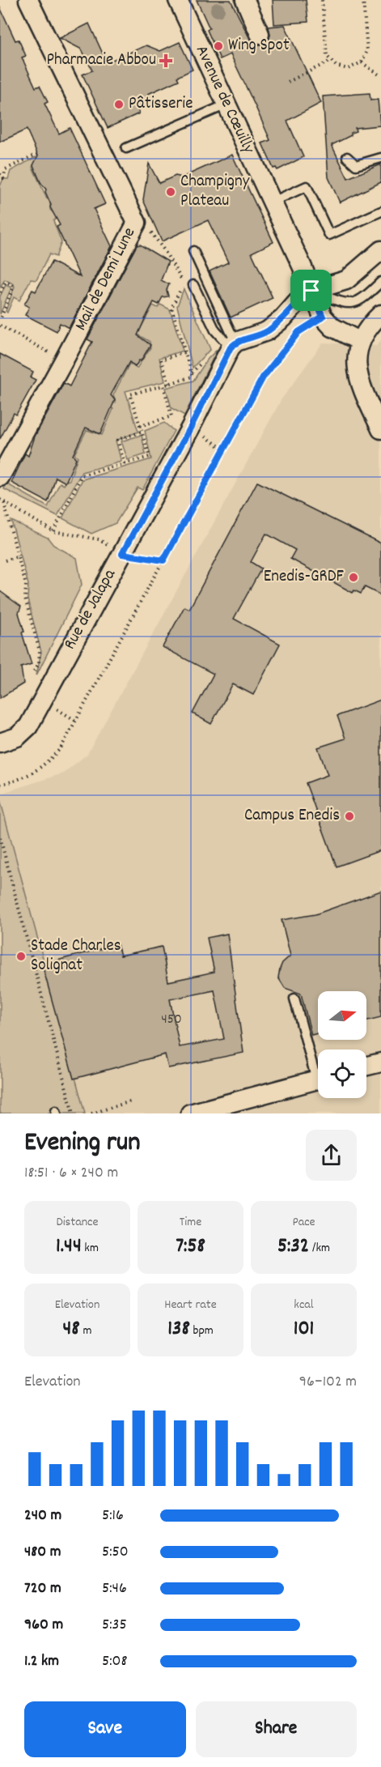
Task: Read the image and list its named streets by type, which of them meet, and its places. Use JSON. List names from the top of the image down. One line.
{"streets":{"street":["Avenue de Cœuilly","Mail de Demi Lune","Rue de Jalapa"]},"places":{"other":["Wing Spot","Pâtisserie","Champigny Plateau","Enedis-GRDF","Campus Enedis","Stade Charles Solignat"],"health":["Pharmacie Abbou"]},"house_numbers":["450"],"north":"right","page":{"heading":["Evening run","18:51 · 6 × 240 m"],"stats":[["Distance","1.44 km"],["Time","7:58"],["Pace","5:32 /km"],["Elevation","48 m"],["Heart rate","138 bpm"],["kcal","101"]],"chart":["Elevation","96–102 m"],"list":[{"name":"240 m","note":"5:16"},{"name":"480 m","note":"5:50"},{"name":"720 m","note":"5:46"},{"name":"960 m","note":"5:35"},{"name":"1.2 km","note":"5:08"}],"buttons":["Save","Share"]}}
